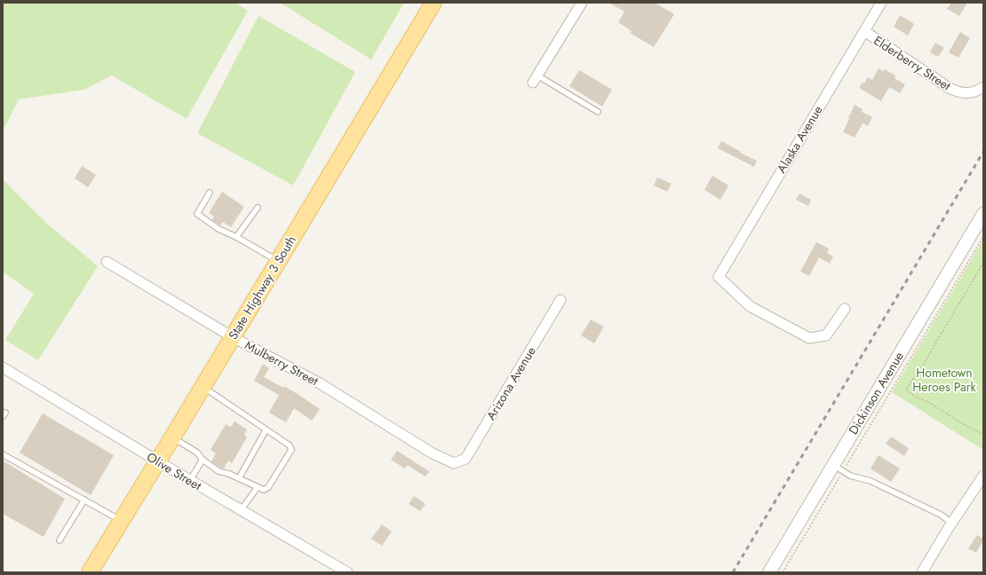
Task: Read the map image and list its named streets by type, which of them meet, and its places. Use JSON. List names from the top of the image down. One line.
{"streets":{"main road":["State Highway 3 South"],"street":["Elderberry Street","Alaska Avenue","Mulberry Street","Arizona Avenue","Dickinson Avenue","Olive Street"]},"crossings":[["Elderberry Street","Alaska Avenue"],["State Highway 3 South","Mulberry Street"],["State Highway 3 South","Olive Street"],["Mulberry Street","Arizona Avenue"]],"parks":["Hometown Heroes Park"]}
